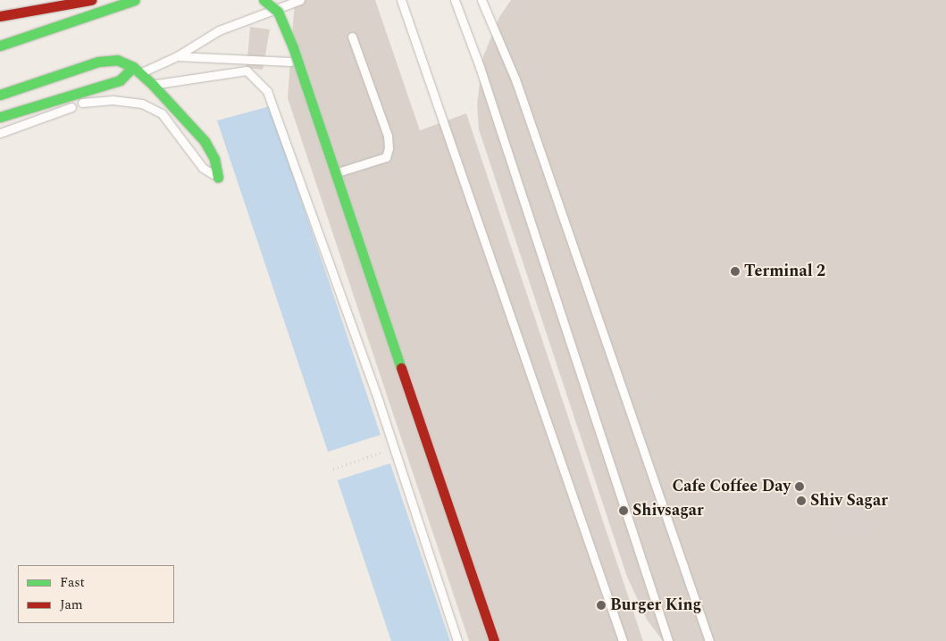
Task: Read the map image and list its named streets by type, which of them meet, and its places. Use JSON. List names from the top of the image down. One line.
{"places":["Terminal 2","Cafe Coffee Day","Shiv Sagar","Shivsagar","Burger King"],"legend":["Fast","Jam"]}
